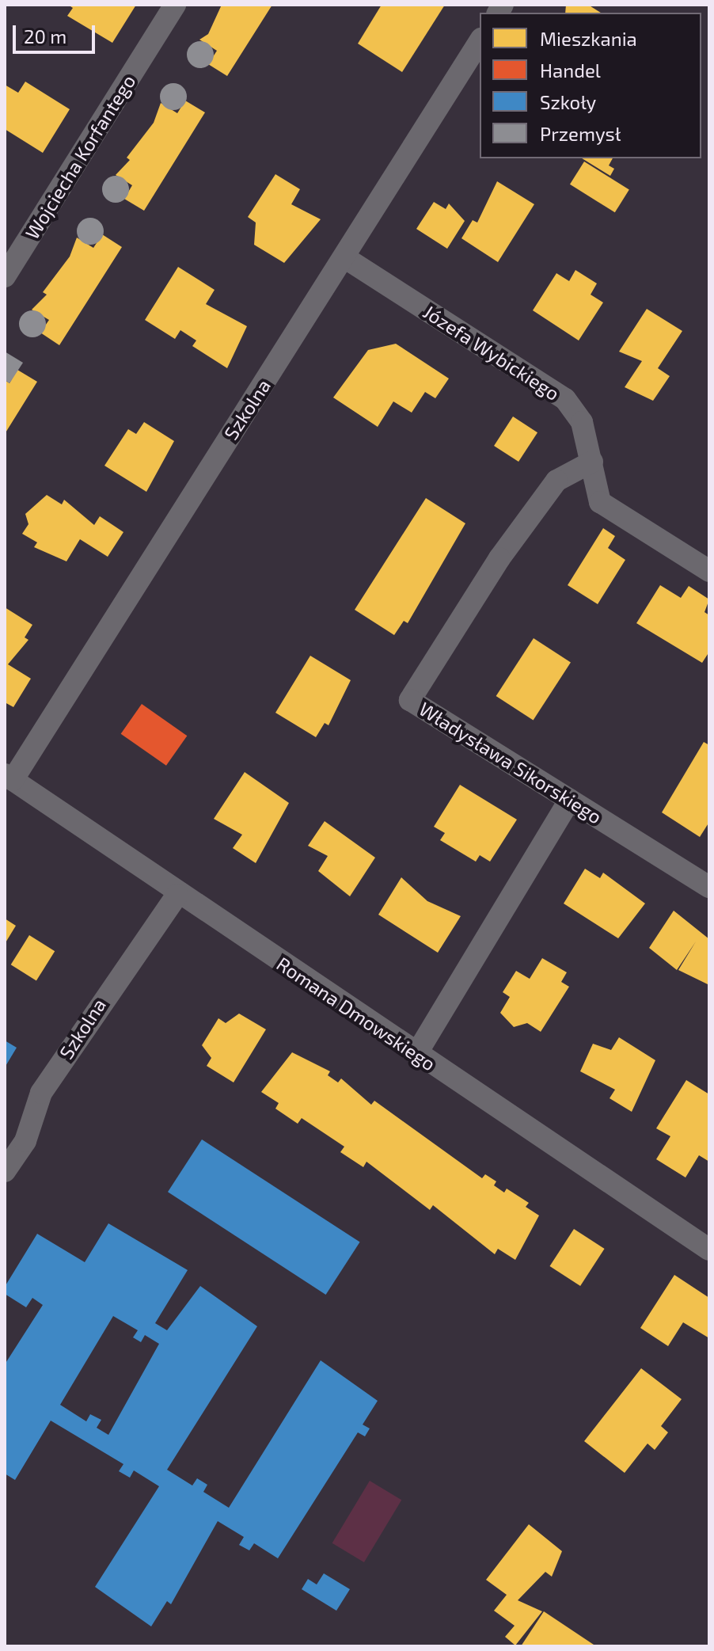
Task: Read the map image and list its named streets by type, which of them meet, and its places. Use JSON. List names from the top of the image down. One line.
{"streets":{"street":["Wojciecha Korfantego","Józefa Wybickiego","Szkolna","Władysława Sikorskiego","Romana Dmowskiego"]},"crossings":[["Józefa Wybickiego","Szkolna"],["Józefa Wybickiego","Władysława Sikorskiego"],["Szkolna","Romana Dmowskiego"]],"legend":["Mieszkania","Handel","Szkoły","Przemysł"],"scale_bar":"20 m"}
